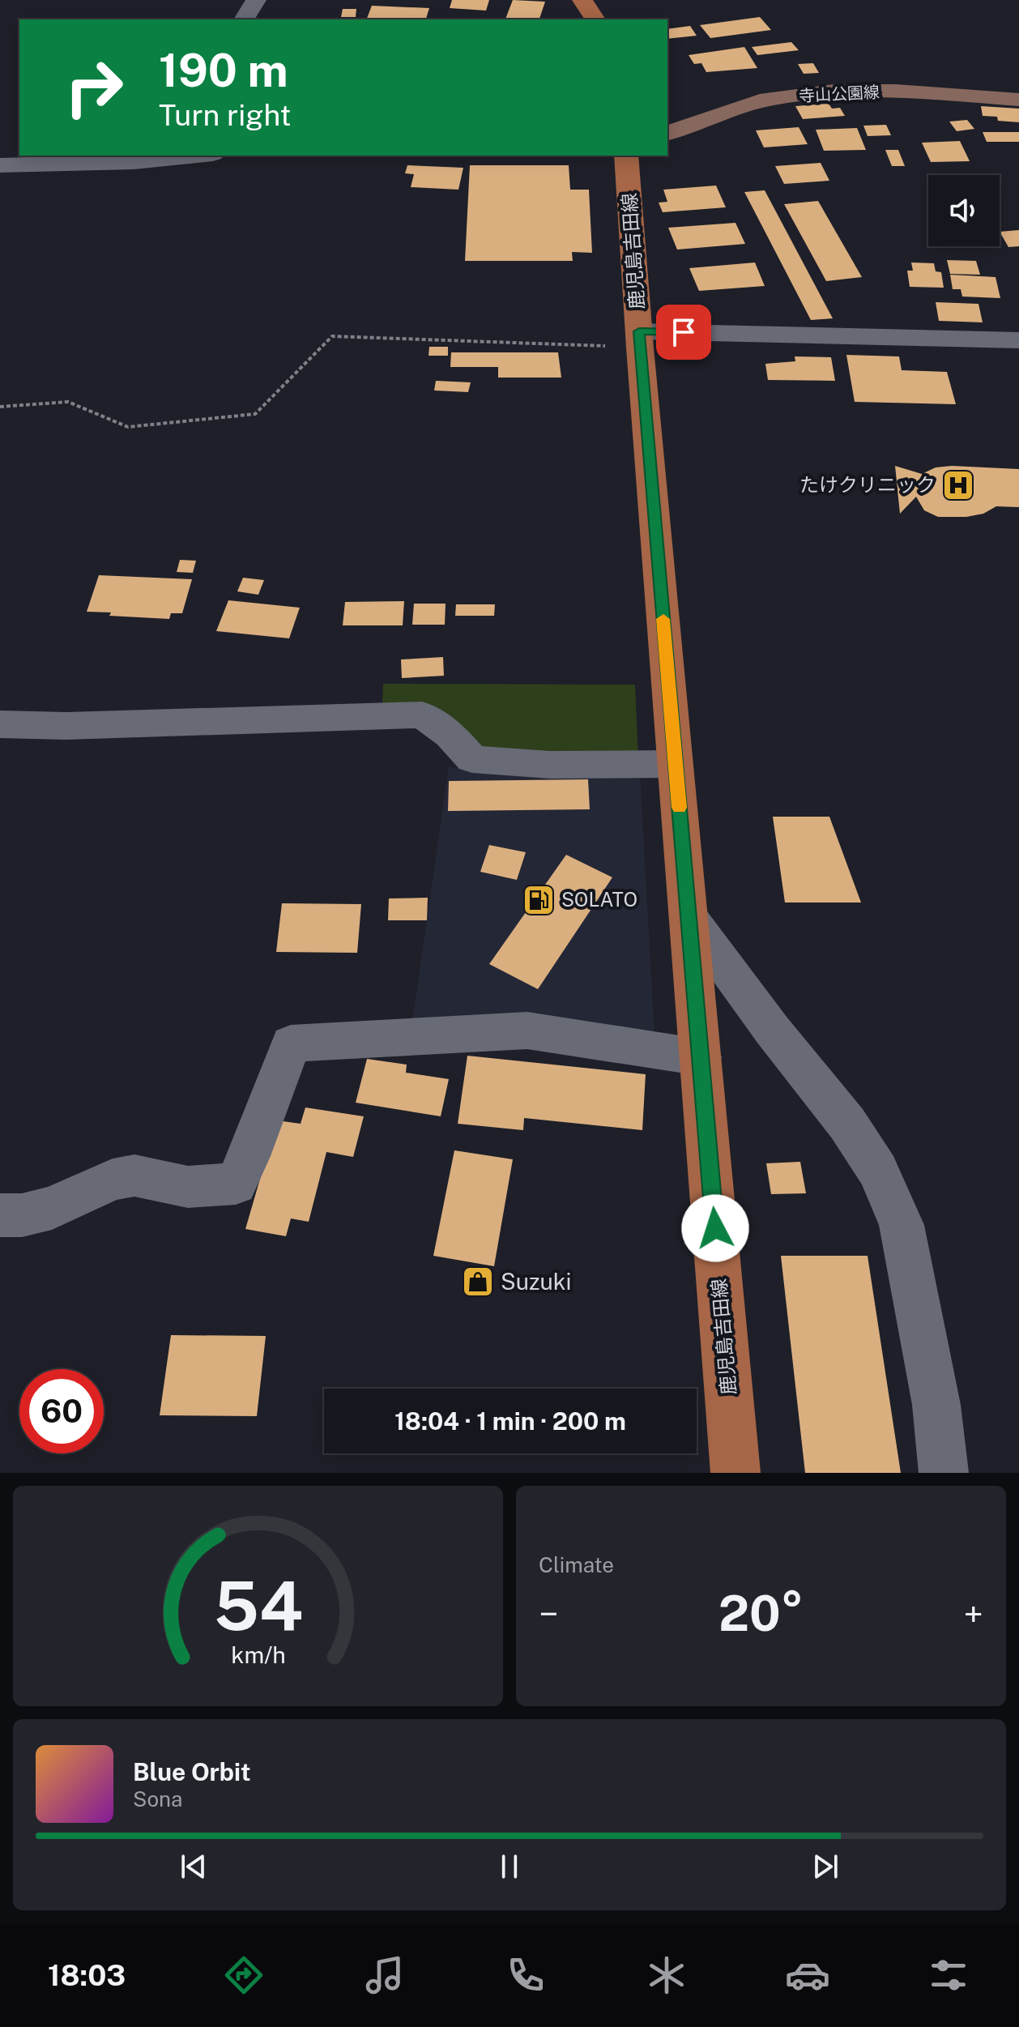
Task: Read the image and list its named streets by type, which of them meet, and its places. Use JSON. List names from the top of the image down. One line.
{"streets":{"main road":["寺山公園線","鹿児島吉田線"]},"places":{"hospital":["たけクリニック"],"fuel station":["SOLATO"],"shop":["Suzuki"]},"page":{"turn":["190 m","Turn right"],"limit":"60","trip":"18:04 · 1 min · 200 m","tile":"Climate","heat":["−","20°","+"],"song":["Blue Orbit","Sona"],"tabs":"18:03","gauge":["54","km/h"]}}
